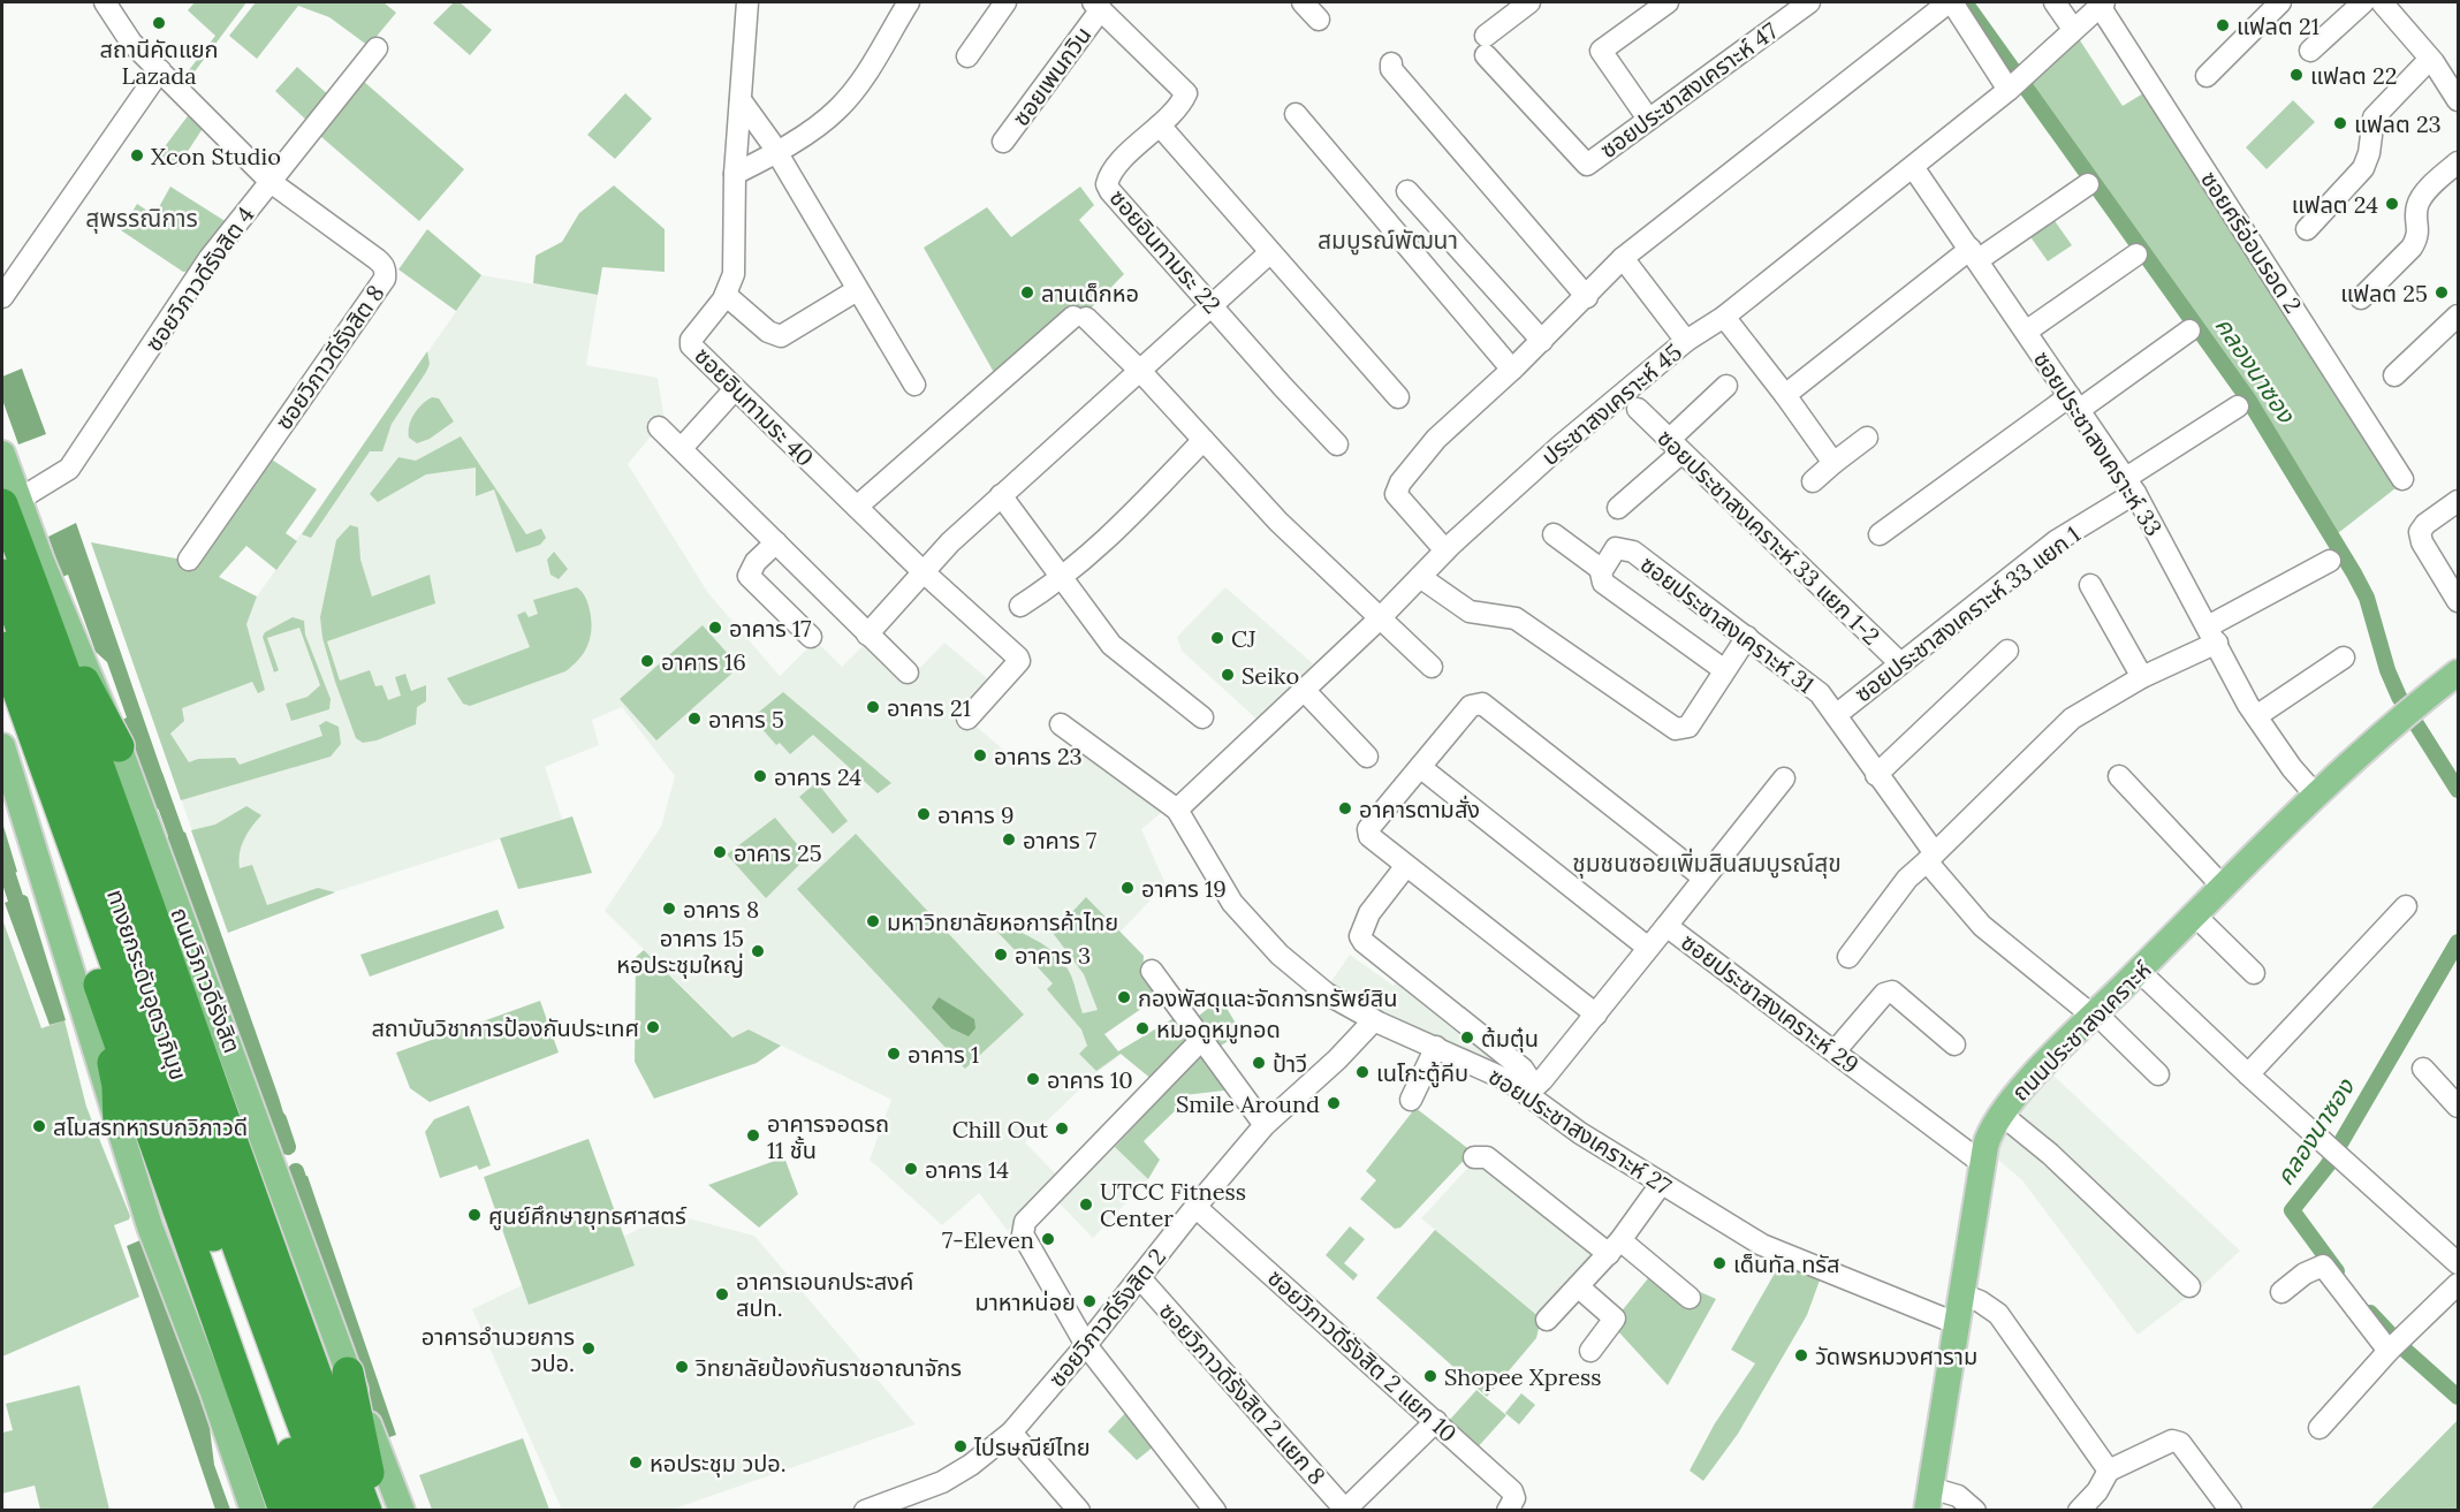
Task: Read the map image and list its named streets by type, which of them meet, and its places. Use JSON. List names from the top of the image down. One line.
{"streets":{"highway":["ถนนวิภาวดีรังสิต","ทางยกระดับอุตราภิมุข"],"main road":["ถนนประชาสงเคราะห์"],"street":["ซอยเพนกวิน","ซอยประชาสงเคราะห์ 47","ซอยศรีอ่อนรอด 2","ซอยอินทามระ 22","ซอยวิภาวดีรังสิต 4","ซอยวิภาวดีรังสิต 8","ประชาสงเคราะห์ 45","ซอยอินทามระ 40","ซอยประชาสงเคราะห์ 33","ซอยประชาสงเคราะห์ 33 แยก 1-2","ซอยประชาสงเคราะห์ 33 แยก 1","ซอยประชาสงเคราะห์ 31","ซอยประชาสงเคราะห์ 29","ซอยประชาสงเคราะห์ 27","ซอยวิภาวดีรังสิต 2","ซอยวิภาวดีรังสิต 2 แยก 10","ซอยวิภาวดีรังสิต 2 แยก 8"]},"crossings":[["ซอยเพนกวิน","ซอยอินทามระ 22"],["ซอยวิภาวดีรังสิต 4","ซอยวิภาวดีรังสิต 8"],["ซอยวิภาวดีรังสิต 4","ถนนวิภาวดีรังสิต"],["ประชาสงเคราะห์ 45","ซอยประชาสงเคราะห์ 33"],["ประชาสงเคราะห์ 45","ซอยประชาสงเคราะห์ 27"],["ซอยประชาสงเคราะห์ 33","ซอยประชาสงเคราะห์ 33 แยก 1"],["ซอยประชาสงเคราะห์ 33","ถนนประชาสงเคราะห์"],["ซอยประชาสงเคราะห์ 33 แยก 1-2","ซอยประชาสงเคราะห์ 33 แยก 1"],["ซอยประชาสงเคราะห์ 33 แยก 1","ซอยประชาสงเคราะห์ 31"],["ซอยประชาสงเคราะห์ 31","ถนนประชาสงเคราะห์"],["ซอยประชาสงเคราะห์ 29","ถนนประชาสงเคราะห์"],["ซอยประชาสงเคราะห์ 29","ซอยประชาสงเคราะห์ 27"],["ถนนประชาสงเคราะห์","ซอยประชาสงเคราะห์ 27"],["ซอยประชาสงเคราะห์ 27","ซอยวิภาวดีรังสิต 2"],["ซอยวิภาวดีรังสิต 2","ซอยวิภาวดีรังสิต 2 แยก 10"],["ซอยวิภาวดีรังสิต 2","ซอยวิภาวดีรังสิต 2 แยก 8"]],"districts":["สุพรรณิการ","สมบูรณ์พัฒนา","ชุมชนซอยเพิ่มสินสมบูรณ์สุข"],"water":["คลองนาซอง"],"places":["สถานีคัดแยก Lazada","แฟลต 21","แฟลต 22","แฟลต 23","Xcon Studio","แฟลต 24","ลานเด็กหอ","แฟลต 25","อาคาร 17","CJ","อาคาร 16","Seiko","อาคาร 21","อาคาร 5","อาคาร 23","อาคาร 24","อาคารตามสั่ง","อาคาร 9","อาคาร 7","อาคาร 25","อาคาร 19","อาคาร 8","มหาวิทยาลัยหอการค้าไทย","อาคาร 15 หอประชุมใหญ่","อาคาร 3","กองพัสดุและจัดการทรัพย์สิน","สถาบันวิชาการป้องกันประเทศ","หมอดูหมูทอด","ต้มตุ๋น","อาคาร 1","ป้าวี","เนโกะตู้คีบ","อาคาร 10","Smile Around","สโมสรทหารบกวิภาวดี","Chill Out","อาคารจอดรถ 11 ชั้น","อาคาร 14","UTCC Fitness Center","ศูนย์ศึกษายุทธศาสตร์","7-Eleven","เด็นทัล ทรัส","อาคารเอนกประสงค์ สปท.","มาหาหน่อย","อาคารอำนวยการ วปอ.","วัดพรหมวงศาราม","วิทยาลัยป้องกันราชอาณาจักร","Shopee Xpress","ไปรษณีย์ไทย","หอประชุม วปอ."]}
